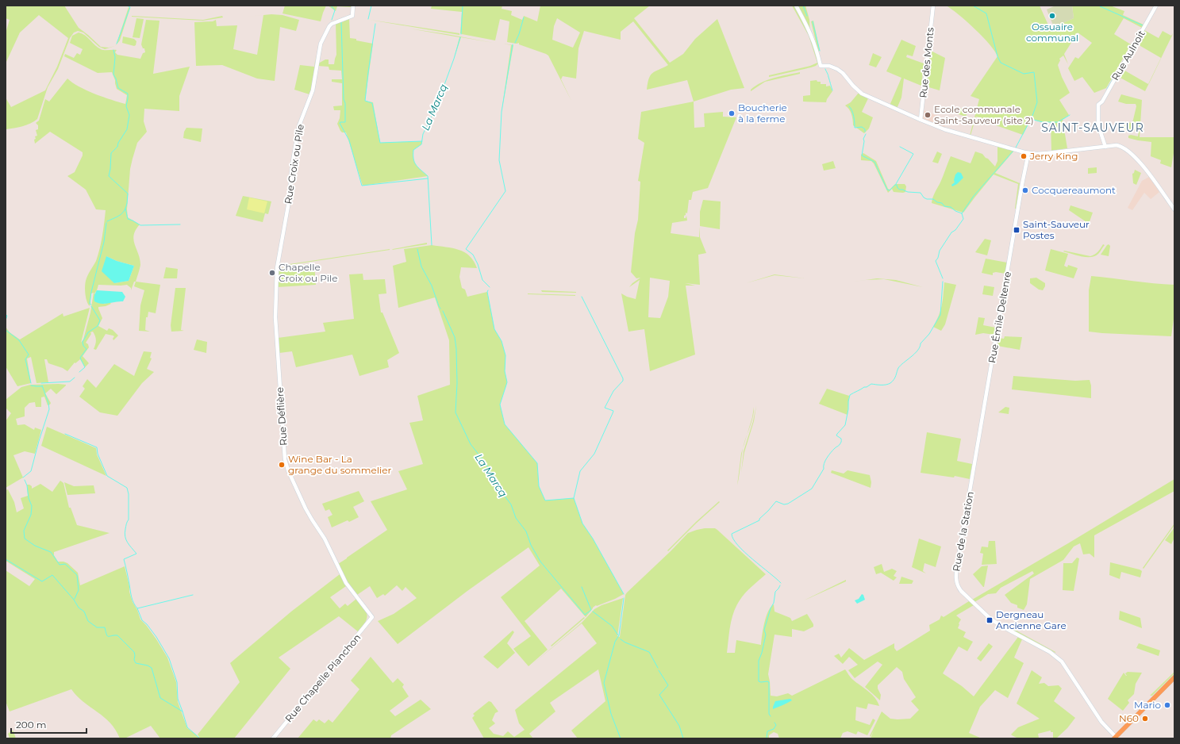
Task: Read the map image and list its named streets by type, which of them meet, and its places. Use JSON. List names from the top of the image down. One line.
{"streets":{"street":["Rue Aulnoit","Rue des Monts","Rue Croix ou Pile","Rue Émile Deltenre","Rue Déflière","Rue de la Station","Rue Chapelle Planchon"]},"crossings":[["Rue Croix ou Pile","Rue Déflière"],["Rue Émile Deltenre","Rue de la Station"],["Rue Déflière","Rue Chapelle Planchon"]],"districts":["SAINT-SAUVEUR"],"water":["La Marcq"],"places":{"other":["Ossuaire communal","Boucherie à la ferme","Ecole communale Saint-Sauveur (site 2)","Jerry King","Cocquereaumont","Chapelle Croix ou Pile","Wine Bar - La grange du sommelier","Mario","N60"],"transit":["Saint-Sauveur Postes","Dergneau Ancienne Gare"]},"scale_bar":"200 m"}
